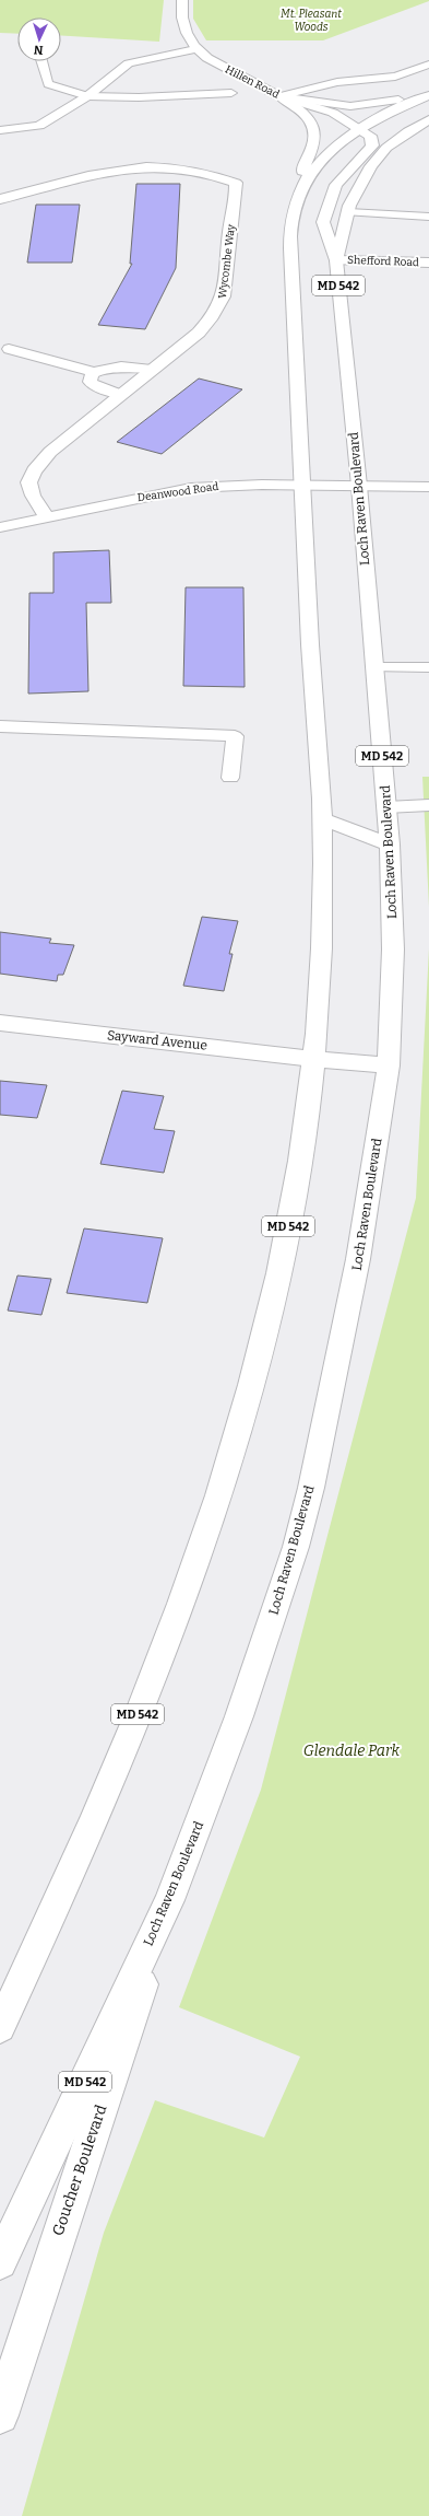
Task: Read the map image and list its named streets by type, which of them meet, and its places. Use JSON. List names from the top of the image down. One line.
{"streets":{"main road":["Hillen Road","Wycombe Way","Shefford Road","MD 542","Deanwood Road","Loch Raven Boulevard","Sayward Avenue","Goucher Boulevard"]},"crossings":[["Hillen Road","MD 542"],["Wycombe Way","Deanwood Road"],["Shefford Road","Loch Raven Boulevard"],["MD 542","Deanwood Road"],["MD 542","Sayward Avenue"],["Deanwood Road","Loch Raven Boulevard"],["Loch Raven Boulevard","Sayward Avenue"],["Loch Raven Boulevard","Goucher Boulevard"]],"parks":["Mt. Pleasant Woods","Glendale Park"],"north":"bottom"}
